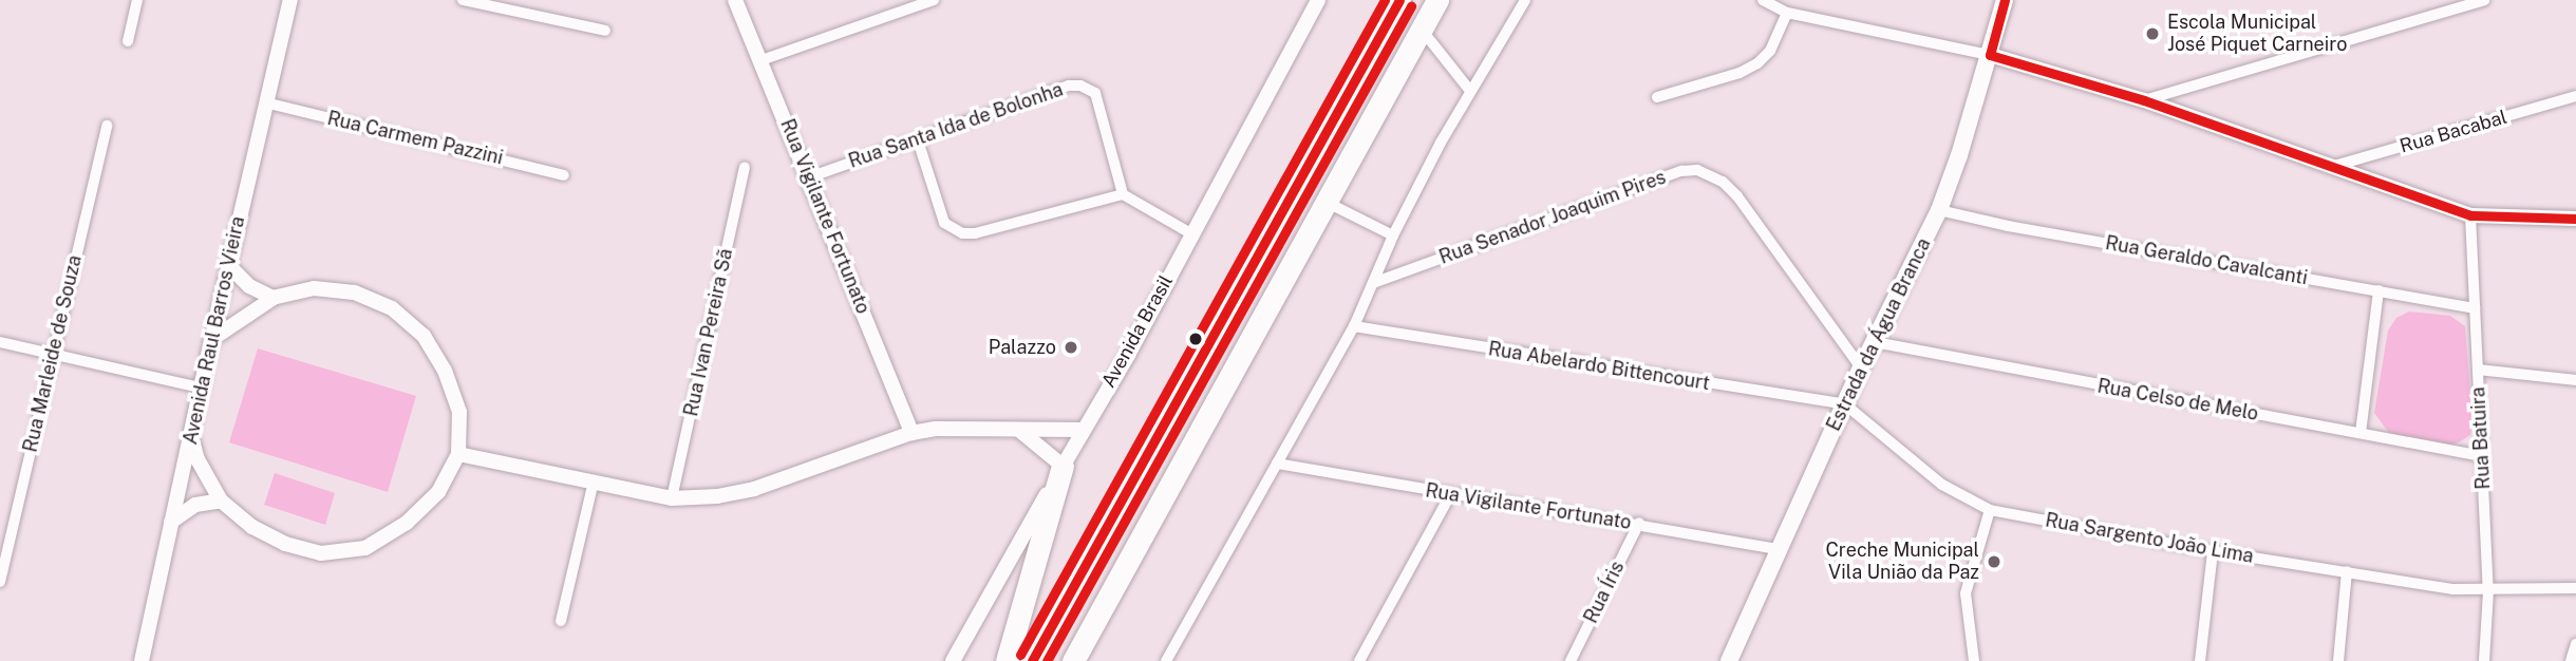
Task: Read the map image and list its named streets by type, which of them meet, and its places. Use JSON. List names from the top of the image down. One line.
{"streets":{"main road":["Estrada da Água Branca"],"street":["Rua Santa Ida de Bolonha","Rua Bacabal","Rua Carmem Pazzini","Rua Vigilante Fortunato","Rua Senador Joaquim Pires","Rua Geraldo Cavalcanti","Avenida Raul Barros Vieira","Avenida Brasil","Rua Ivan Pereira Sã","Rua Marleide de Souza","Rua Abelardo Bittencourt","Rua Celso de Melo","Rua Batuira","Rua Sargento João Lima","Rua Íris"]},"crossings":[["Rua Santa Ida de Bolonha","Rua Vigilante Fortunato"],["Rua Carmem Pazzini","Avenida Raul Barros Vieira"],["Rua Vigilante Fortunato","Estrada da Água Branca"],["Rua Vigilante Fortunato","Rua Íris"],["Rua Senador Joaquim Pires","Estrada da Água Branca"],["Rua Geraldo Cavalcanti","Estrada da Água Branca"],["Rua Geraldo Cavalcanti","Rua Batuira"],["Estrada da Água Branca","Rua Abelardo Bittencourt"],["Estrada da Água Branca","Rua Celso de Melo"],["Estrada da Água Branca","Rua Sargento João Lima"],["Rua Abelardo Bittencourt","Rua Sargento João Lima"],["Rua Celso de Melo","Rua Batuira"],["Rua Batuira","Rua Sargento João Lima"]],"places":["Escola Municipal José Piquet Carneiro","Palazzo","Creche Municipal Vila União da Paz"]}
